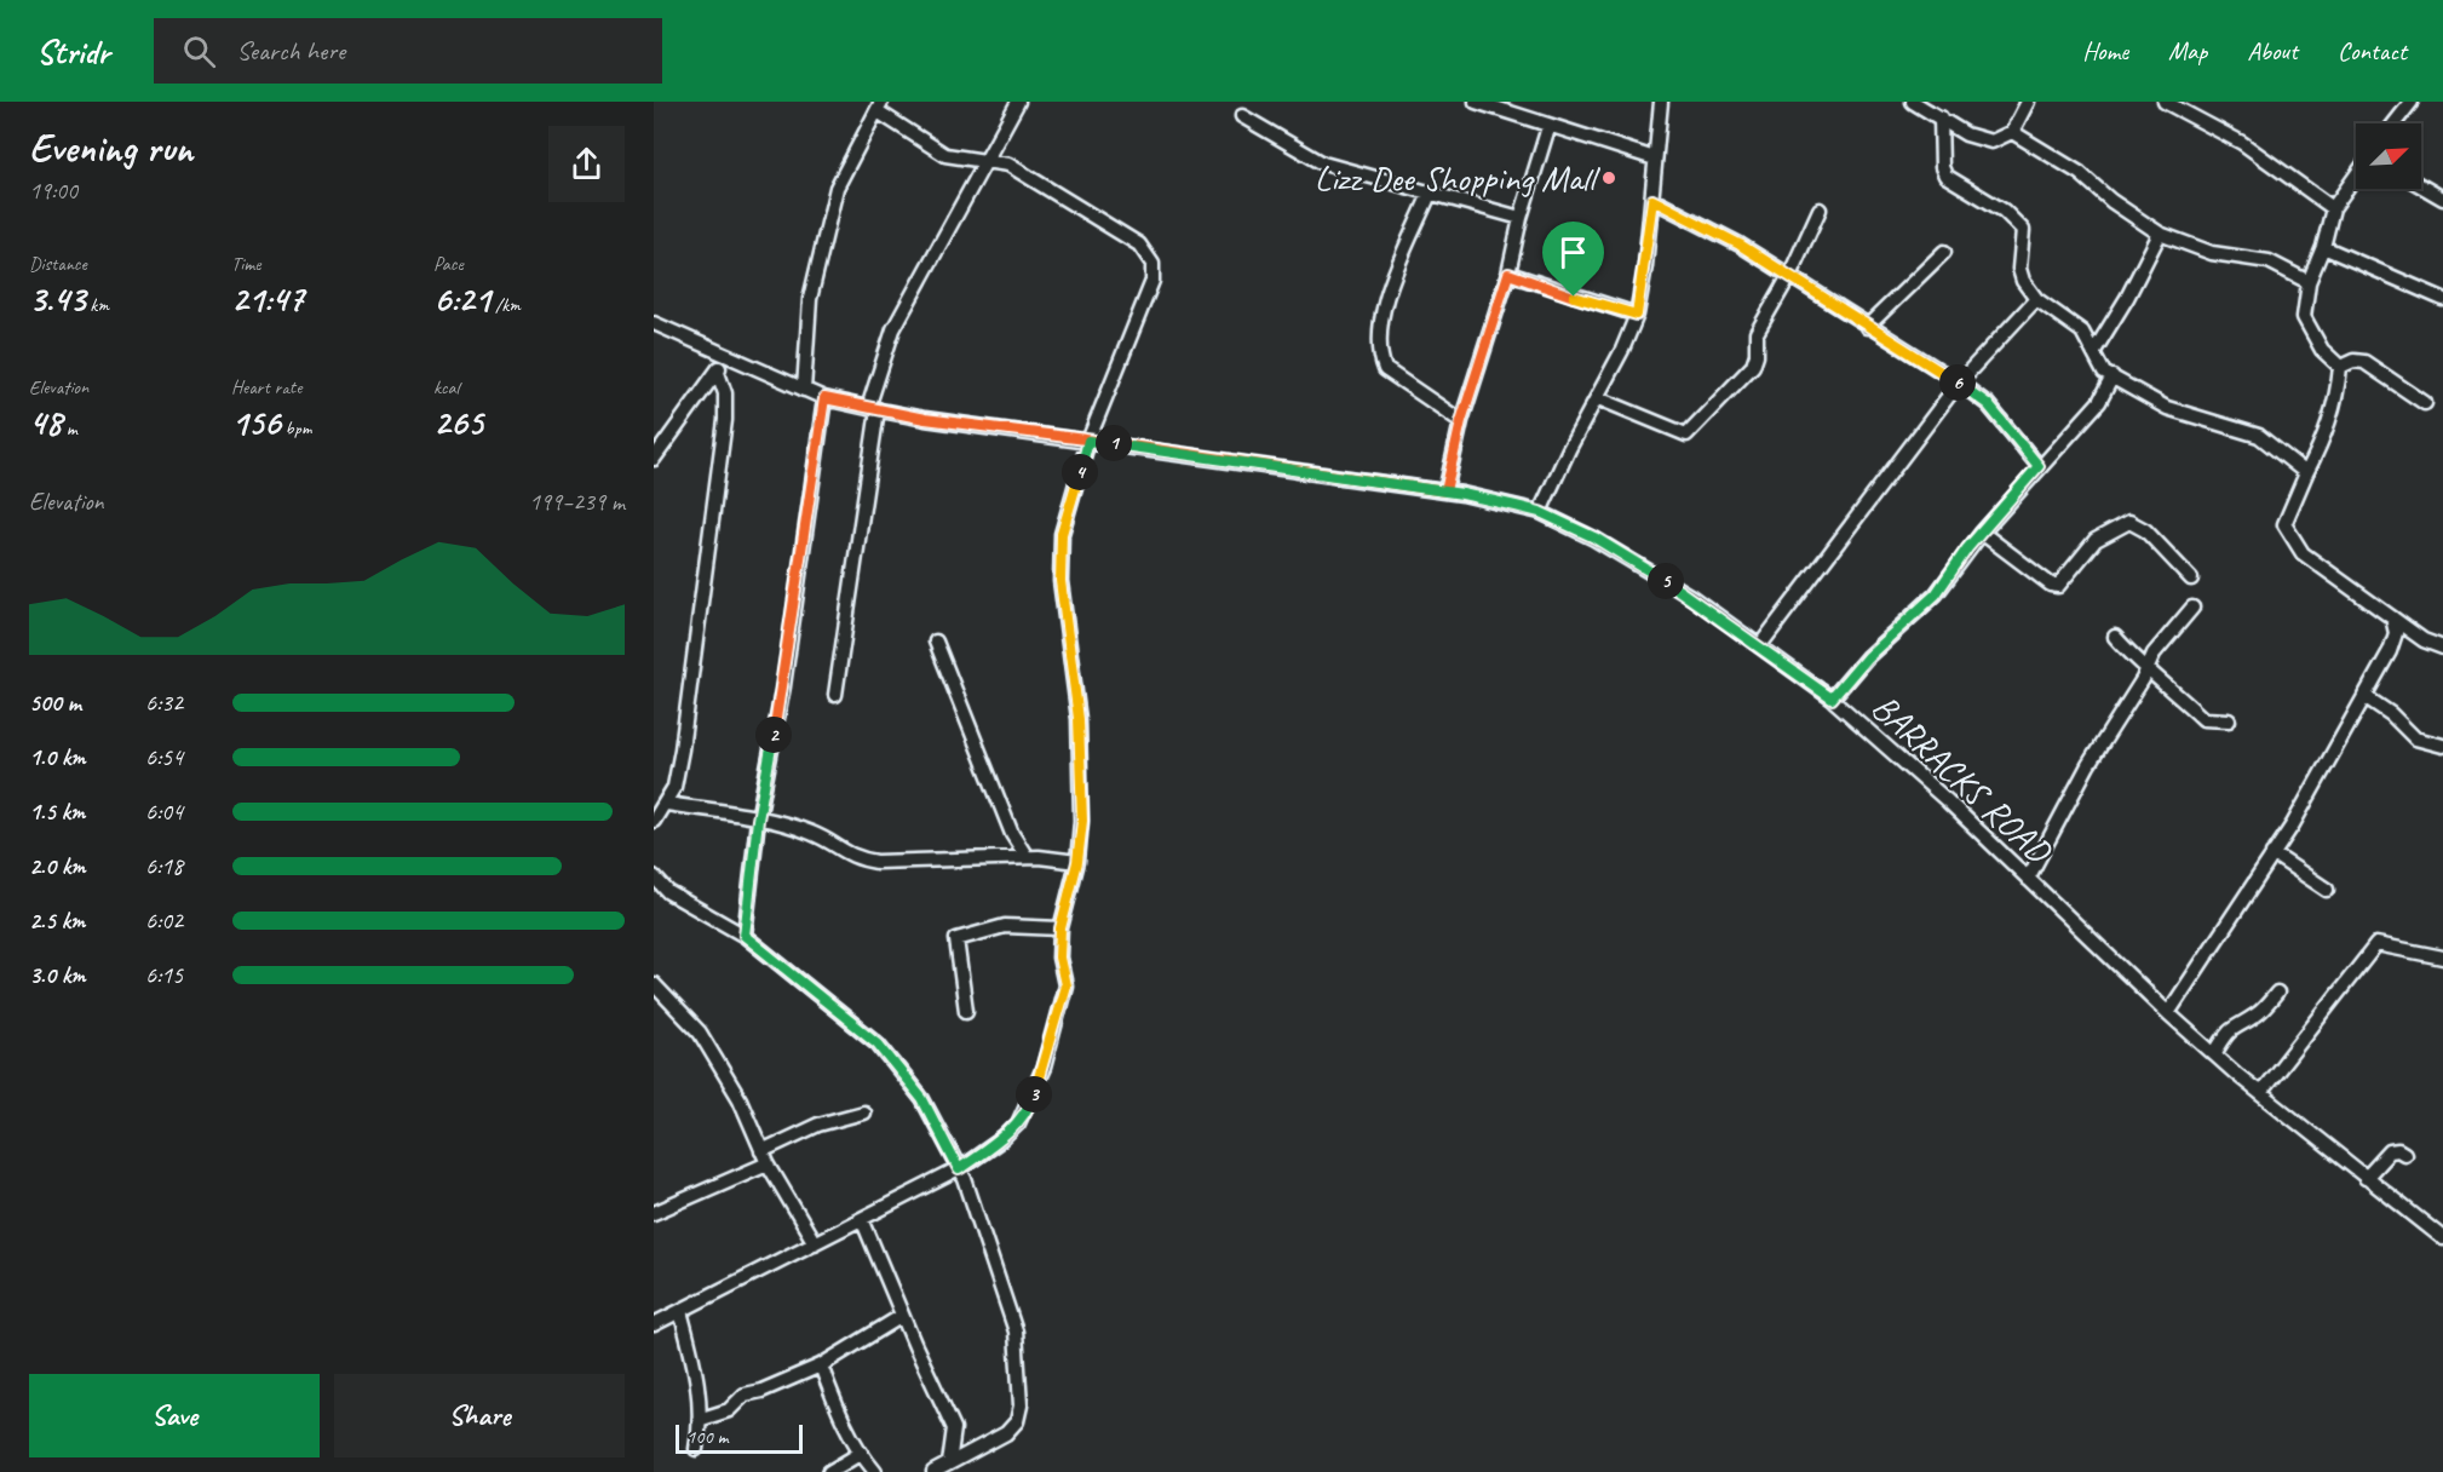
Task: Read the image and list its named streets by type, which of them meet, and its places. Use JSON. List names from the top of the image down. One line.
{"streets":{"street":["BARRACKS ROAD"]},"places":["Lizz Dee Shopping Mall"],"scale_bar":"100 m","north":"top right","page":{"header":"Stridr","search":"Search here","nav":["Home","Map","About","Contact"],"heading":["Evening run","19:00"],"stats":[["Distance","3.43 km"],["Time","21:47"],["Pace","6:21 /km"],["Elevation","48 m"],["Heart rate","156 bpm"],["kcal","265"]],"pins":["6","1","4","5","2","3"],"chart":["Elevation","199–239 m"],"list":[{"name":"500 m","note":"6:32"},{"name":"1.0 km","note":"6:54"},{"name":"1.5 km","note":"6:04"},{"name":"2.0 km","note":"6:18"},{"name":"2.5 km","note":"6:02"},{"name":"3.0 km","note":"6:15"}],"buttons":["Save","Share"],"scale":"100 m"}}
